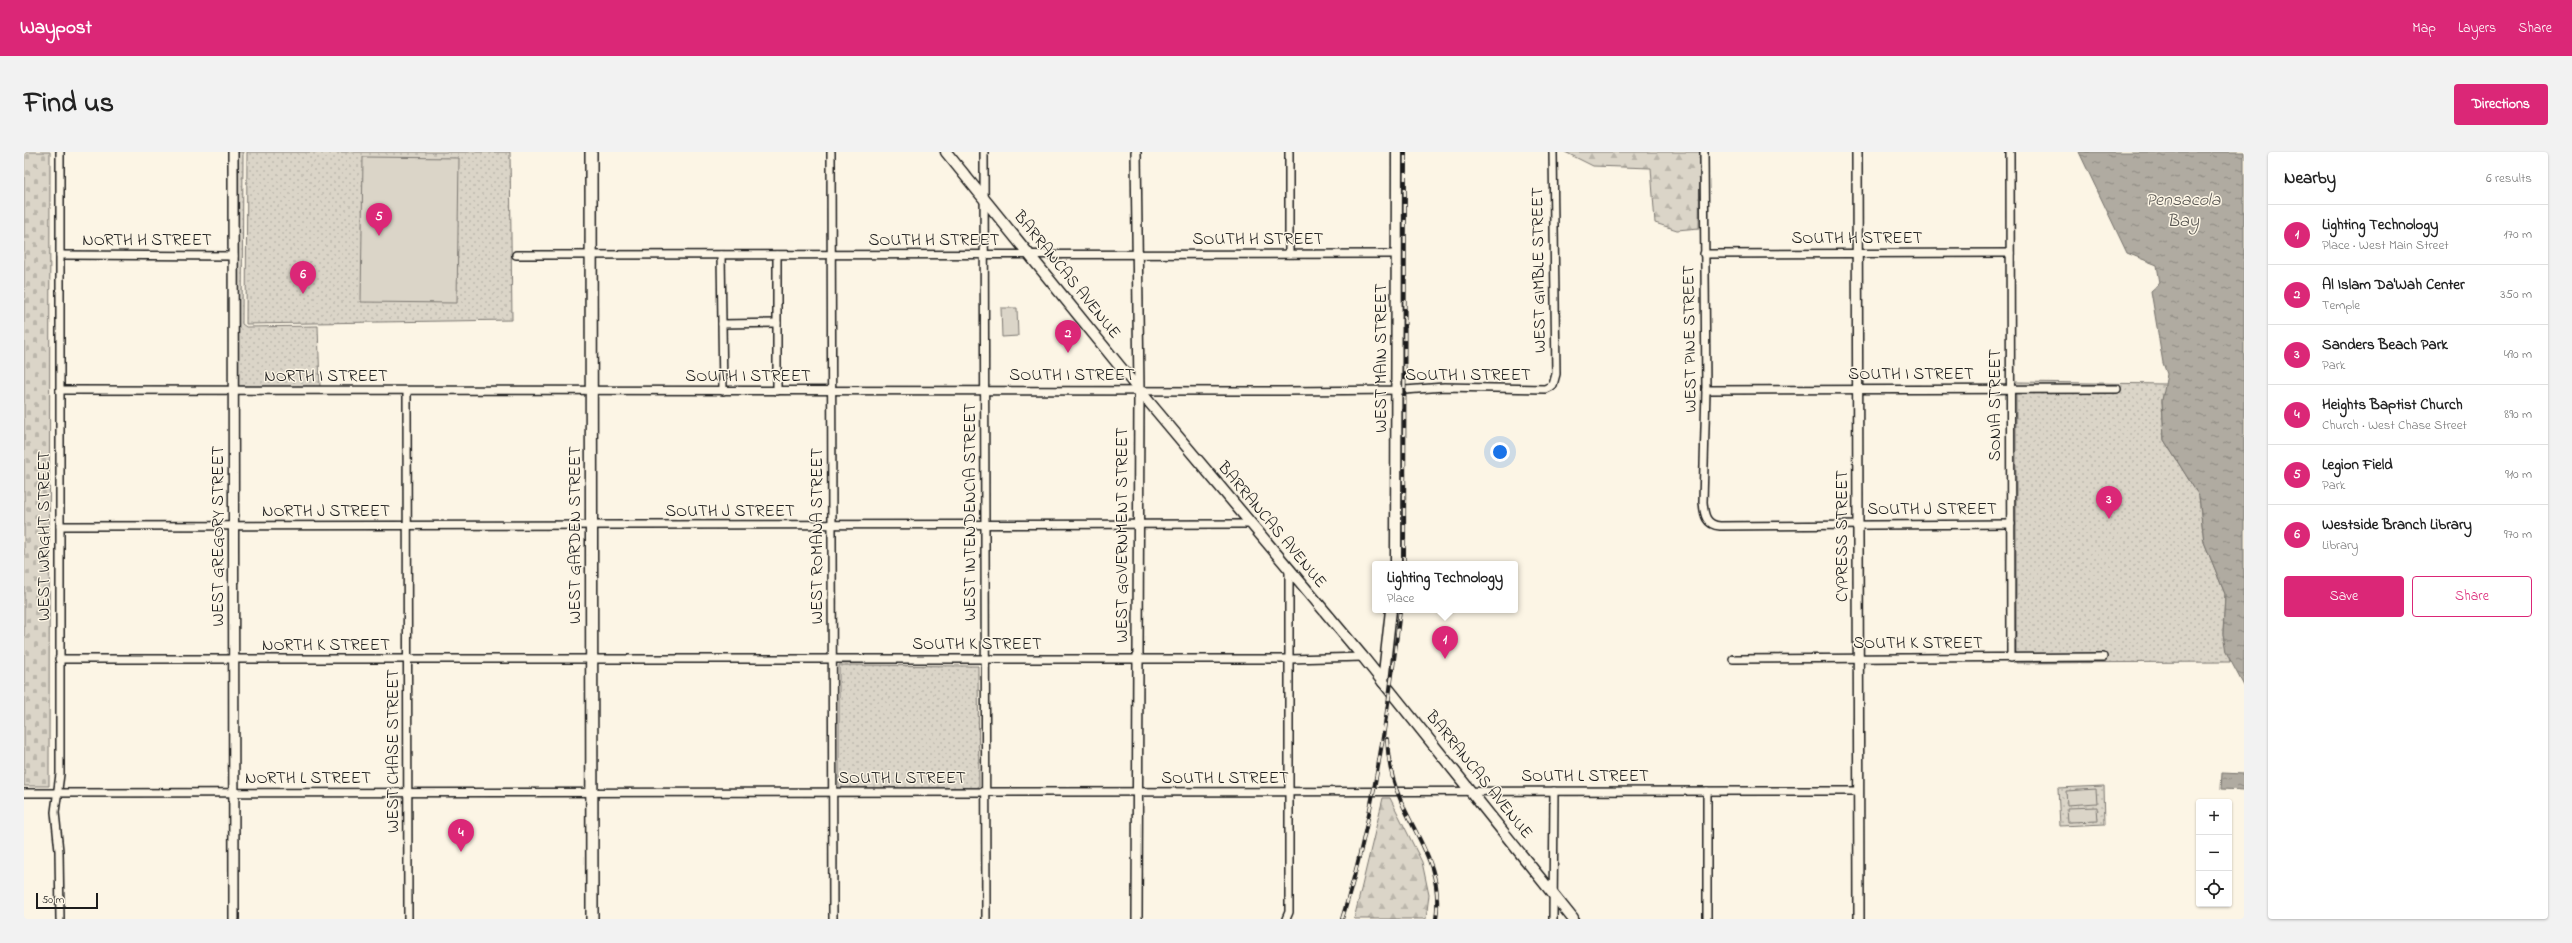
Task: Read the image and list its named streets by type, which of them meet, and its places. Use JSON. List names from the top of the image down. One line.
{"streets":{"main road":["BARRANCAS AVENUE","WEST MAIN STREET","WEST GARDEN STREET"],"street":["SOUTH H STREET","NORTH H STREET","WEST GIMBLE STREET","WEST PINE STREET","SOUTH I STREET","NORTH I STREET","SONIA STREET","SOUTH J STREET","NORTH J STREET","WEST INTENDENCIA STREET","WEST GOVERNMENT STREET","WEST WRIGHT STREET","WEST GREGORY STREET","WEST ROMANA STREET","CYPRESS STREET","SOUTH K STREET","NORTH K STREET","WEST CHASE STREET","SOUTH L STREET","NORTH L STREET"]},"crossings":[["SOUTH H STREET","BARRANCAS AVENUE"],["SOUTH H STREET","WEST PINE STREET"],["SOUTH H STREET","WEST MAIN STREET"],["SOUTH H STREET","SONIA STREET"],["SOUTH H STREET","WEST INTENDENCIA STREET"],["SOUTH H STREET","WEST GARDEN STREET"],["SOUTH H STREET","WEST GOVERNMENT STREET"],["SOUTH H STREET","WEST ROMANA STREET"],["SOUTH H STREET","CYPRESS STREET"],["NORTH H STREET","WEST WRIGHT STREET"],["NORTH H STREET","WEST GREGORY STREET"],["WEST GIMBLE STREET","SOUTH I STREET"],["BARRANCAS AVENUE","SOUTH I STREET"],["BARRANCAS AVENUE","SOUTH J STREET"],["BARRANCAS AVENUE","WEST INTENDENCIA STREET"],["BARRANCAS AVENUE","WEST GOVERNMENT STREET"],["BARRANCAS AVENUE","SOUTH K STREET"],["BARRANCAS AVENUE","SOUTH L STREET"],["WEST PINE STREET","SOUTH I STREET"],["WEST PINE STREET","SOUTH J STREET"],["WEST MAIN STREET","SOUTH I STREET"],["SOUTH I STREET","NORTH I STREET"],["SOUTH I STREET","SONIA STREET"],["SOUTH I STREET","WEST INTENDENCIA STREET"],["SOUTH I STREET","WEST GARDEN STREET"],["SOUTH I STREET","WEST GOVERNMENT STREET"],["SOUTH I STREET","WEST ROMANA STREET"],["SOUTH I STREET","CYPRESS STREET"],["NORTH I STREET","WEST GARDEN STREET"],["NORTH I STREET","WEST WRIGHT STREET"],["NORTH I STREET","WEST GREGORY STREET"],["NORTH I STREET","WEST CHASE STREET"],["SONIA STREET","SOUTH J STREET"],["SONIA STREET","SOUTH K STREET"],["SOUTH J STREET","NORTH J STREET"],["SOUTH J STREET","WEST INTENDENCIA STREET"],["SOUTH J STREET","WEST GARDEN STREET"],["SOUTH J STREET","WEST GOVERNMENT STREET"],["SOUTH J STREET","WEST ROMANA STREET"],["SOUTH J STREET","CYPRESS STREET"],["NORTH J STREET","WEST GARDEN STREET"],["NORTH J STREET","WEST WRIGHT STREET"],["NORTH J STREET","WEST GREGORY STREET"],["NORTH J STREET","WEST CHASE STREET"],["WEST INTENDENCIA STREET","SOUTH K STREET"],["WEST INTENDENCIA STREET","SOUTH L STREET"],["WEST GARDEN STREET","SOUTH K STREET"],["WEST GARDEN STREET","NORTH K STREET"],["WEST GARDEN STREET","SOUTH L STREET"],["WEST GARDEN STREET","NORTH L STREET"],["WEST GOVERNMENT STREET","SOUTH K STREET"],["WEST GOVERNMENT STREET","SOUTH L STREET"],["WEST WRIGHT STREET","NORTH K STREET"],["WEST WRIGHT STREET","NORTH L STREET"],["WEST GREGORY STREET","NORTH K STREET"],["WEST GREGORY STREET","NORTH L STREET"],["WEST ROMANA STREET","SOUTH K STREET"],["WEST ROMANA STREET","SOUTH L STREET"],["CYPRESS STREET","SOUTH K STREET"],["CYPRESS STREET","SOUTH L STREET"],["SOUTH K STREET","NORTH K STREET"],["NORTH K STREET","WEST CHASE STREET"],["WEST CHASE STREET","NORTH L STREET"],["SOUTH L STREET","NORTH L STREET"]],"water":["Pensacola Bay"],"scale_bar":"50 m","page":{"header":"Waypost","nav":["Map","Layers","Share"],"title":"Find us","buttons":["Directions",["Save","Share"]],"heading":["Nearby","6 results"],"pins":["5","6","2","3","1","4"],"list":[{"mark":"1","name":"Lighting Technology","note":"Place · West Main Street","value":"170 m"},{"mark":"2","name":"Al Islam Da'Wah Center","note":"Temple","value":"350 m"},{"mark":"3","name":"Sanders Beach Park","note":"Park","value":"490 m"},{"mark":"4","name":"Heights Baptist Church","note":"Church · West Chase Street","value":"890 m"},{"mark":"5","name":"Legion Field","note":"Park","value":"910 m"},{"mark":"6","name":"Westside Branch Library","note":"Library","value":"970 m"}],"popup":["Lighting Technology","Place"],"map_buttons":["+","−"],"scale":"50 m"}}
